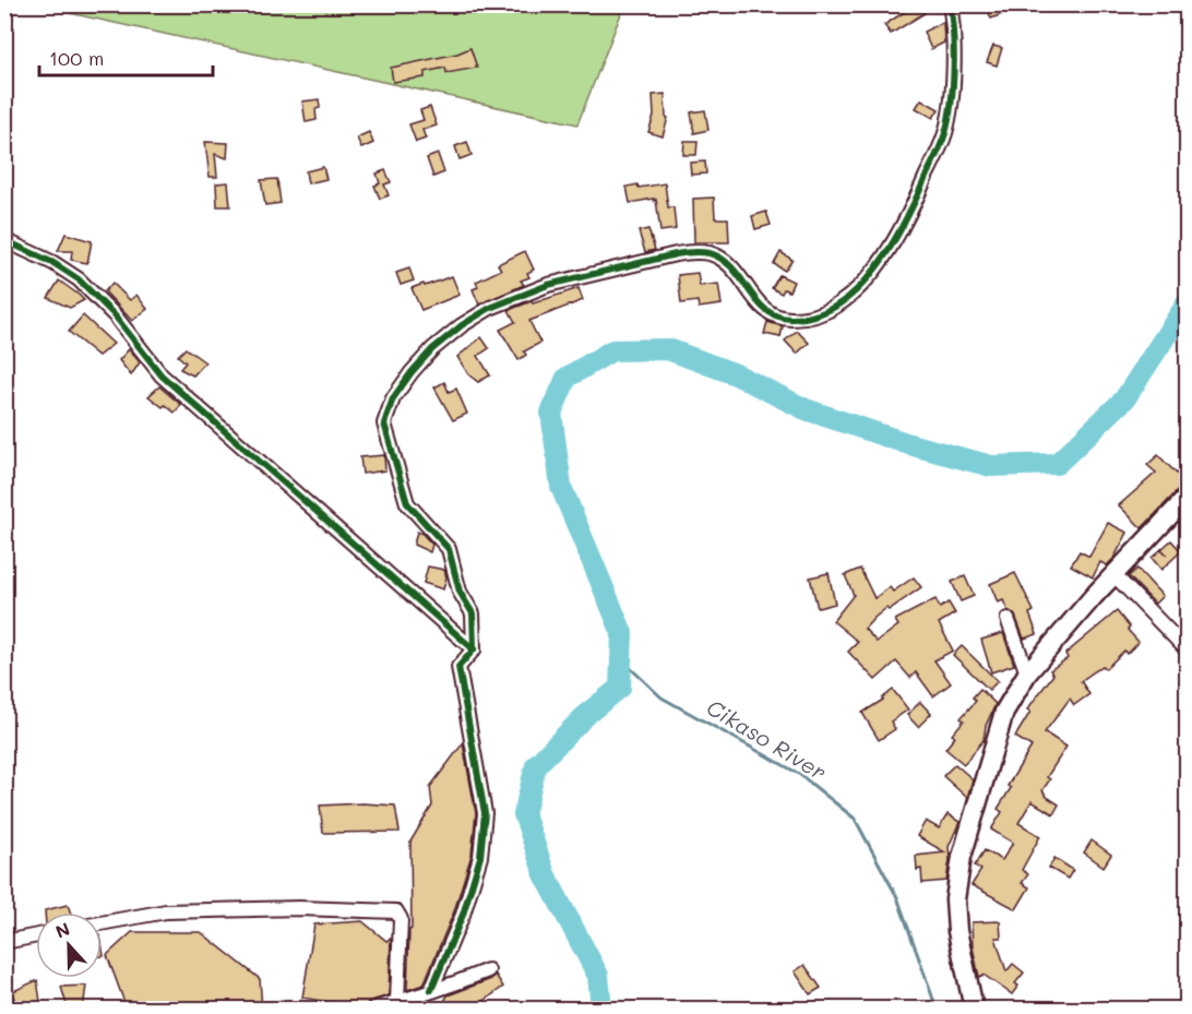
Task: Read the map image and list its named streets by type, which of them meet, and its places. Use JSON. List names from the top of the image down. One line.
{"water":["Cikaso River"],"scale_bar":"100 m","north":"top"}
